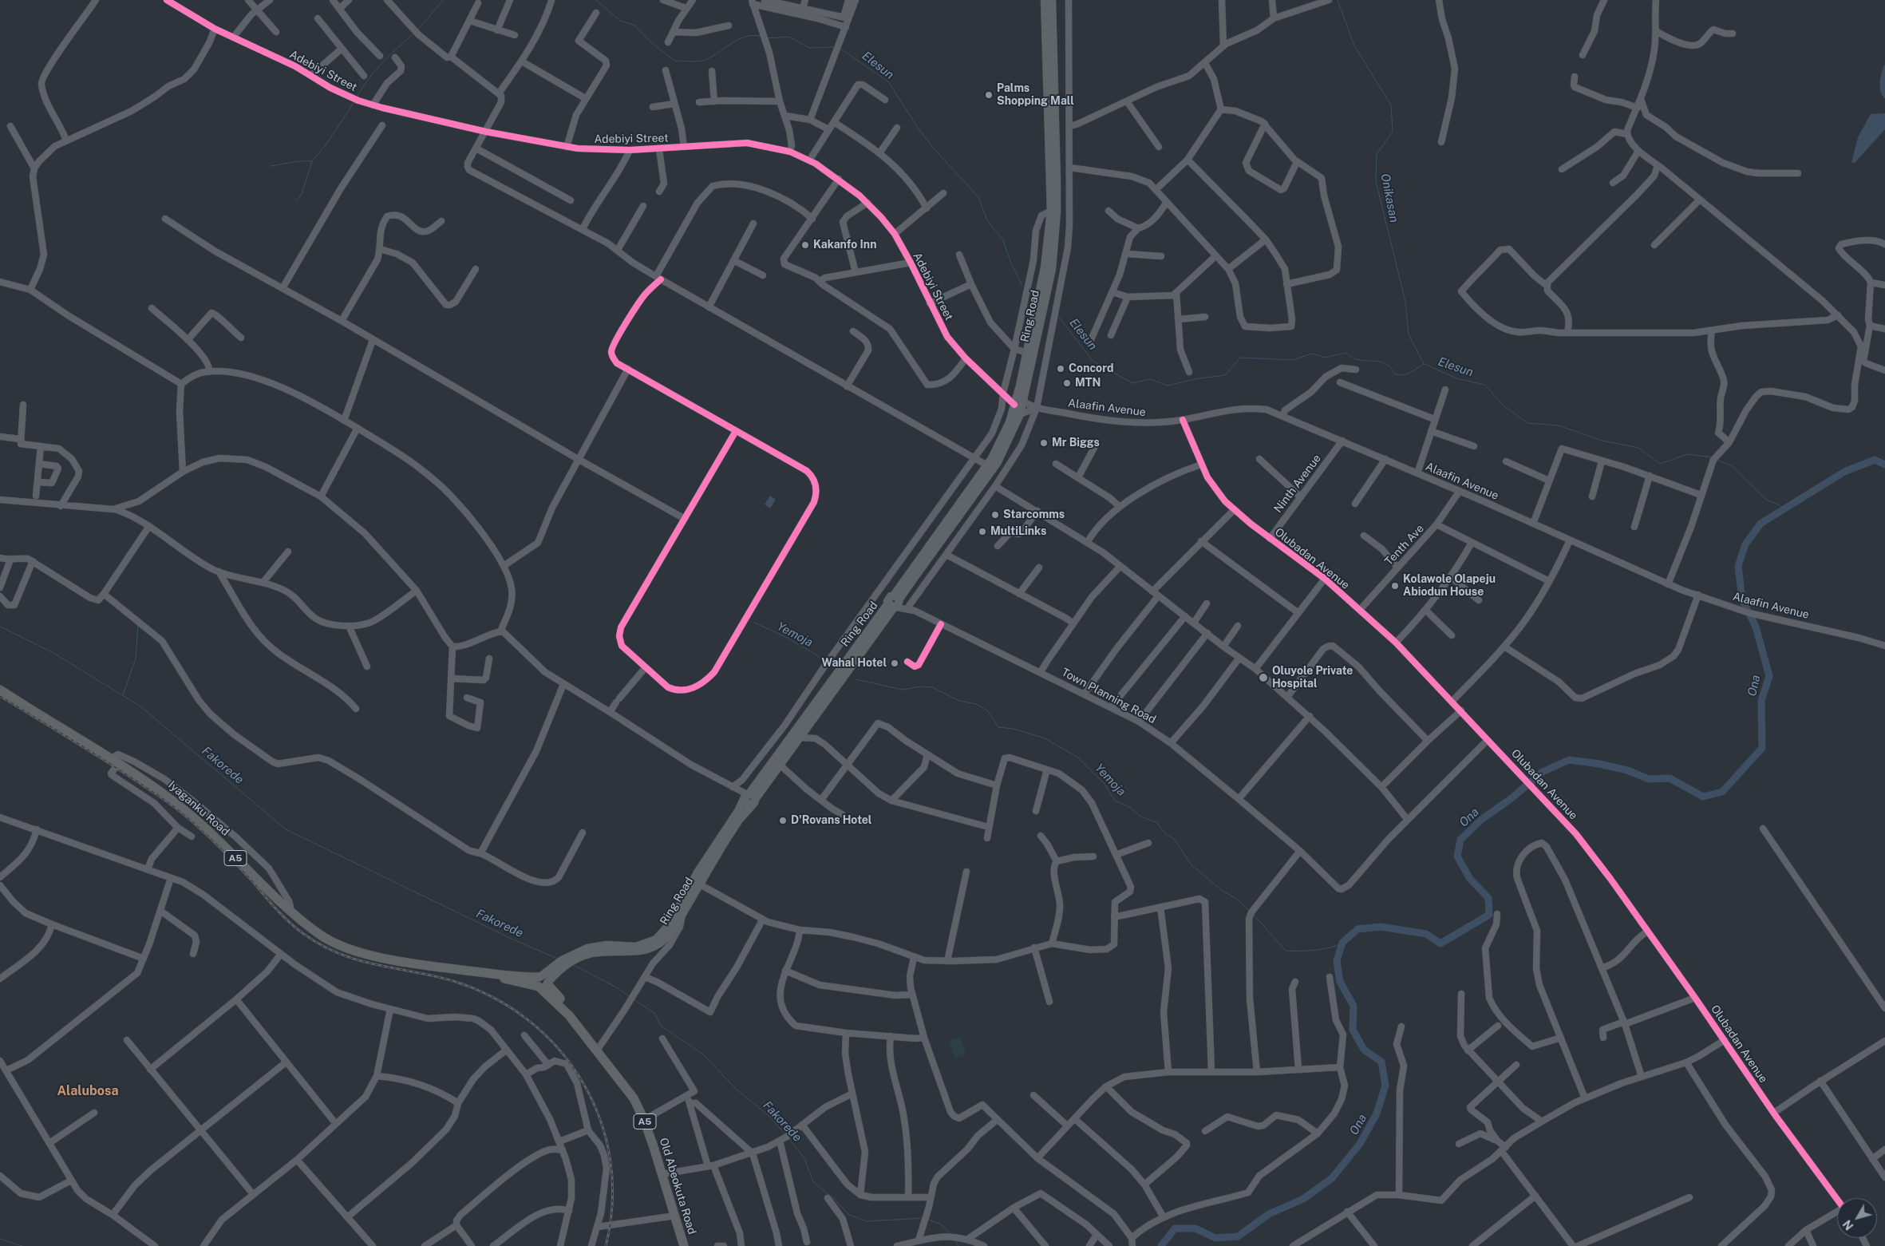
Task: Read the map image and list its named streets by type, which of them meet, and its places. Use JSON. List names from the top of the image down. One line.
{"streets":{"highway":["Iyaganku Road","A5","Old Abeokuta Road"],"main road":["Ring Road"],"street":["Adebiyi Street","Alaafin Avenue","Ninth Avenue","Tenth Ave","Olubadan Avenue","Town Planning Road"]},"crossings":[["Ring Road","Alaafin Avenue"],["Ring Road","Town Planning Road"],["Ring Road","Iyaganku Road"],["Ring Road","Old Abeokuta Road"],["Alaafin Avenue","Ninth Avenue"],["Alaafin Avenue","Tenth Ave"],["Alaafin Avenue","Olubadan Avenue"],["Ninth Avenue","Olubadan Avenue"],["Tenth Ave","Olubadan Avenue"],["Iyaganku Road","Old Abeokuta Road"]],"districts":["Alalubosa"],"water":["Elesun","Onikasan","Yemoja","Ona","Fakorede"],"places":["Palms Shopping Mall","Kakanfo Inn","Concord","MTN","Mr Biggs","Starcomms","MultiLinks","Kolawole Olapeju Abiodun House","Wahal Hotel","Oluyole Private Hospital","D'Rovans Hotel"],"north":"bottom left"}
